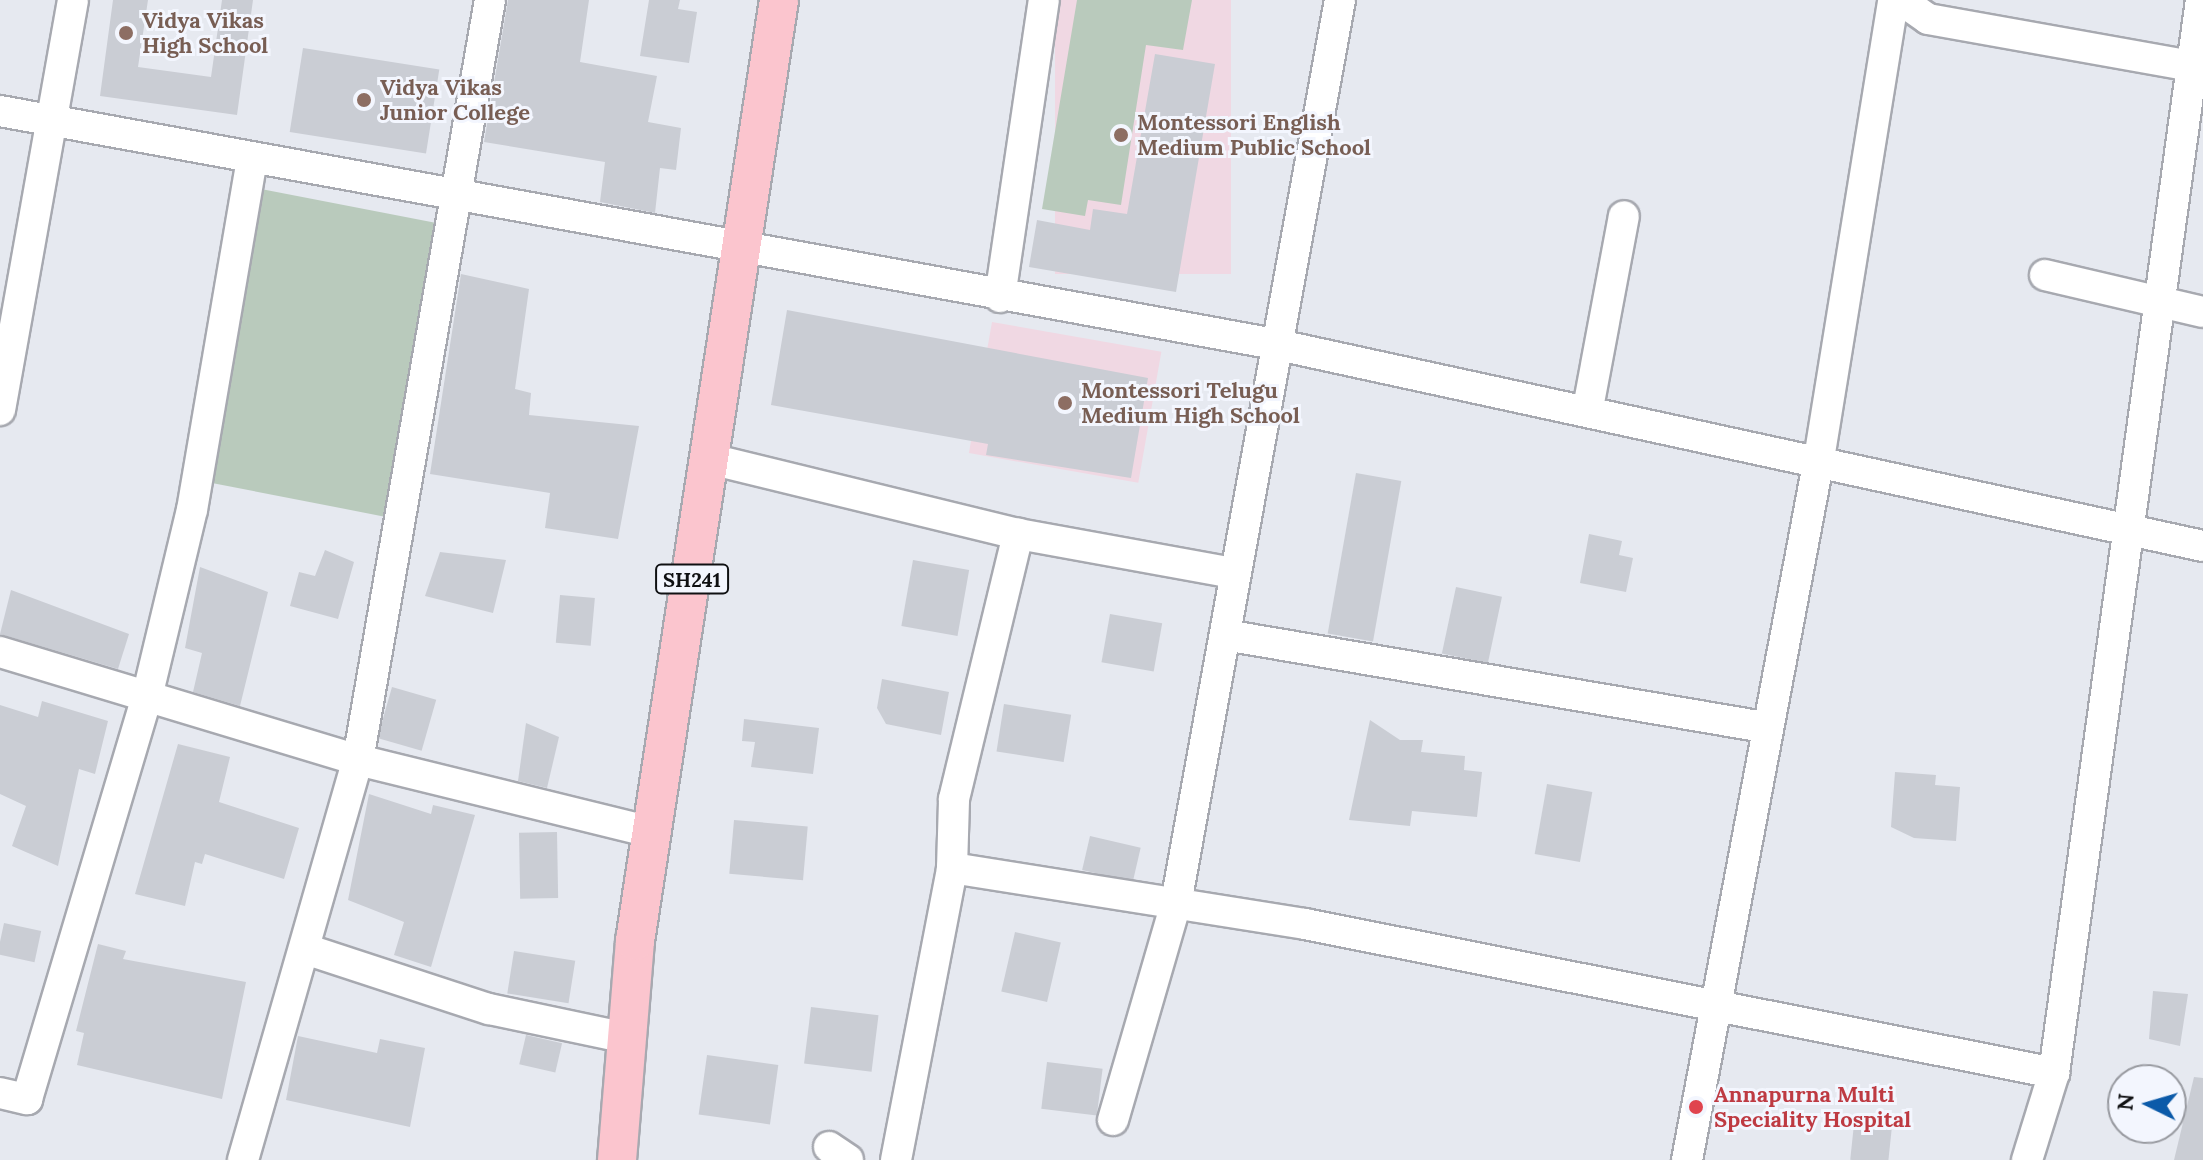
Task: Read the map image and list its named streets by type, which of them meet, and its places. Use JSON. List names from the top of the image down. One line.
{"streets":{"main road":["SH241"]},"places":["Vidya Vikas High School","Vidya Vikas Junior College","Montessori English Medium Public School","Montessori Telugu Medium High School","Annapurna Multi Speciality Hospital"],"north":"left"}
